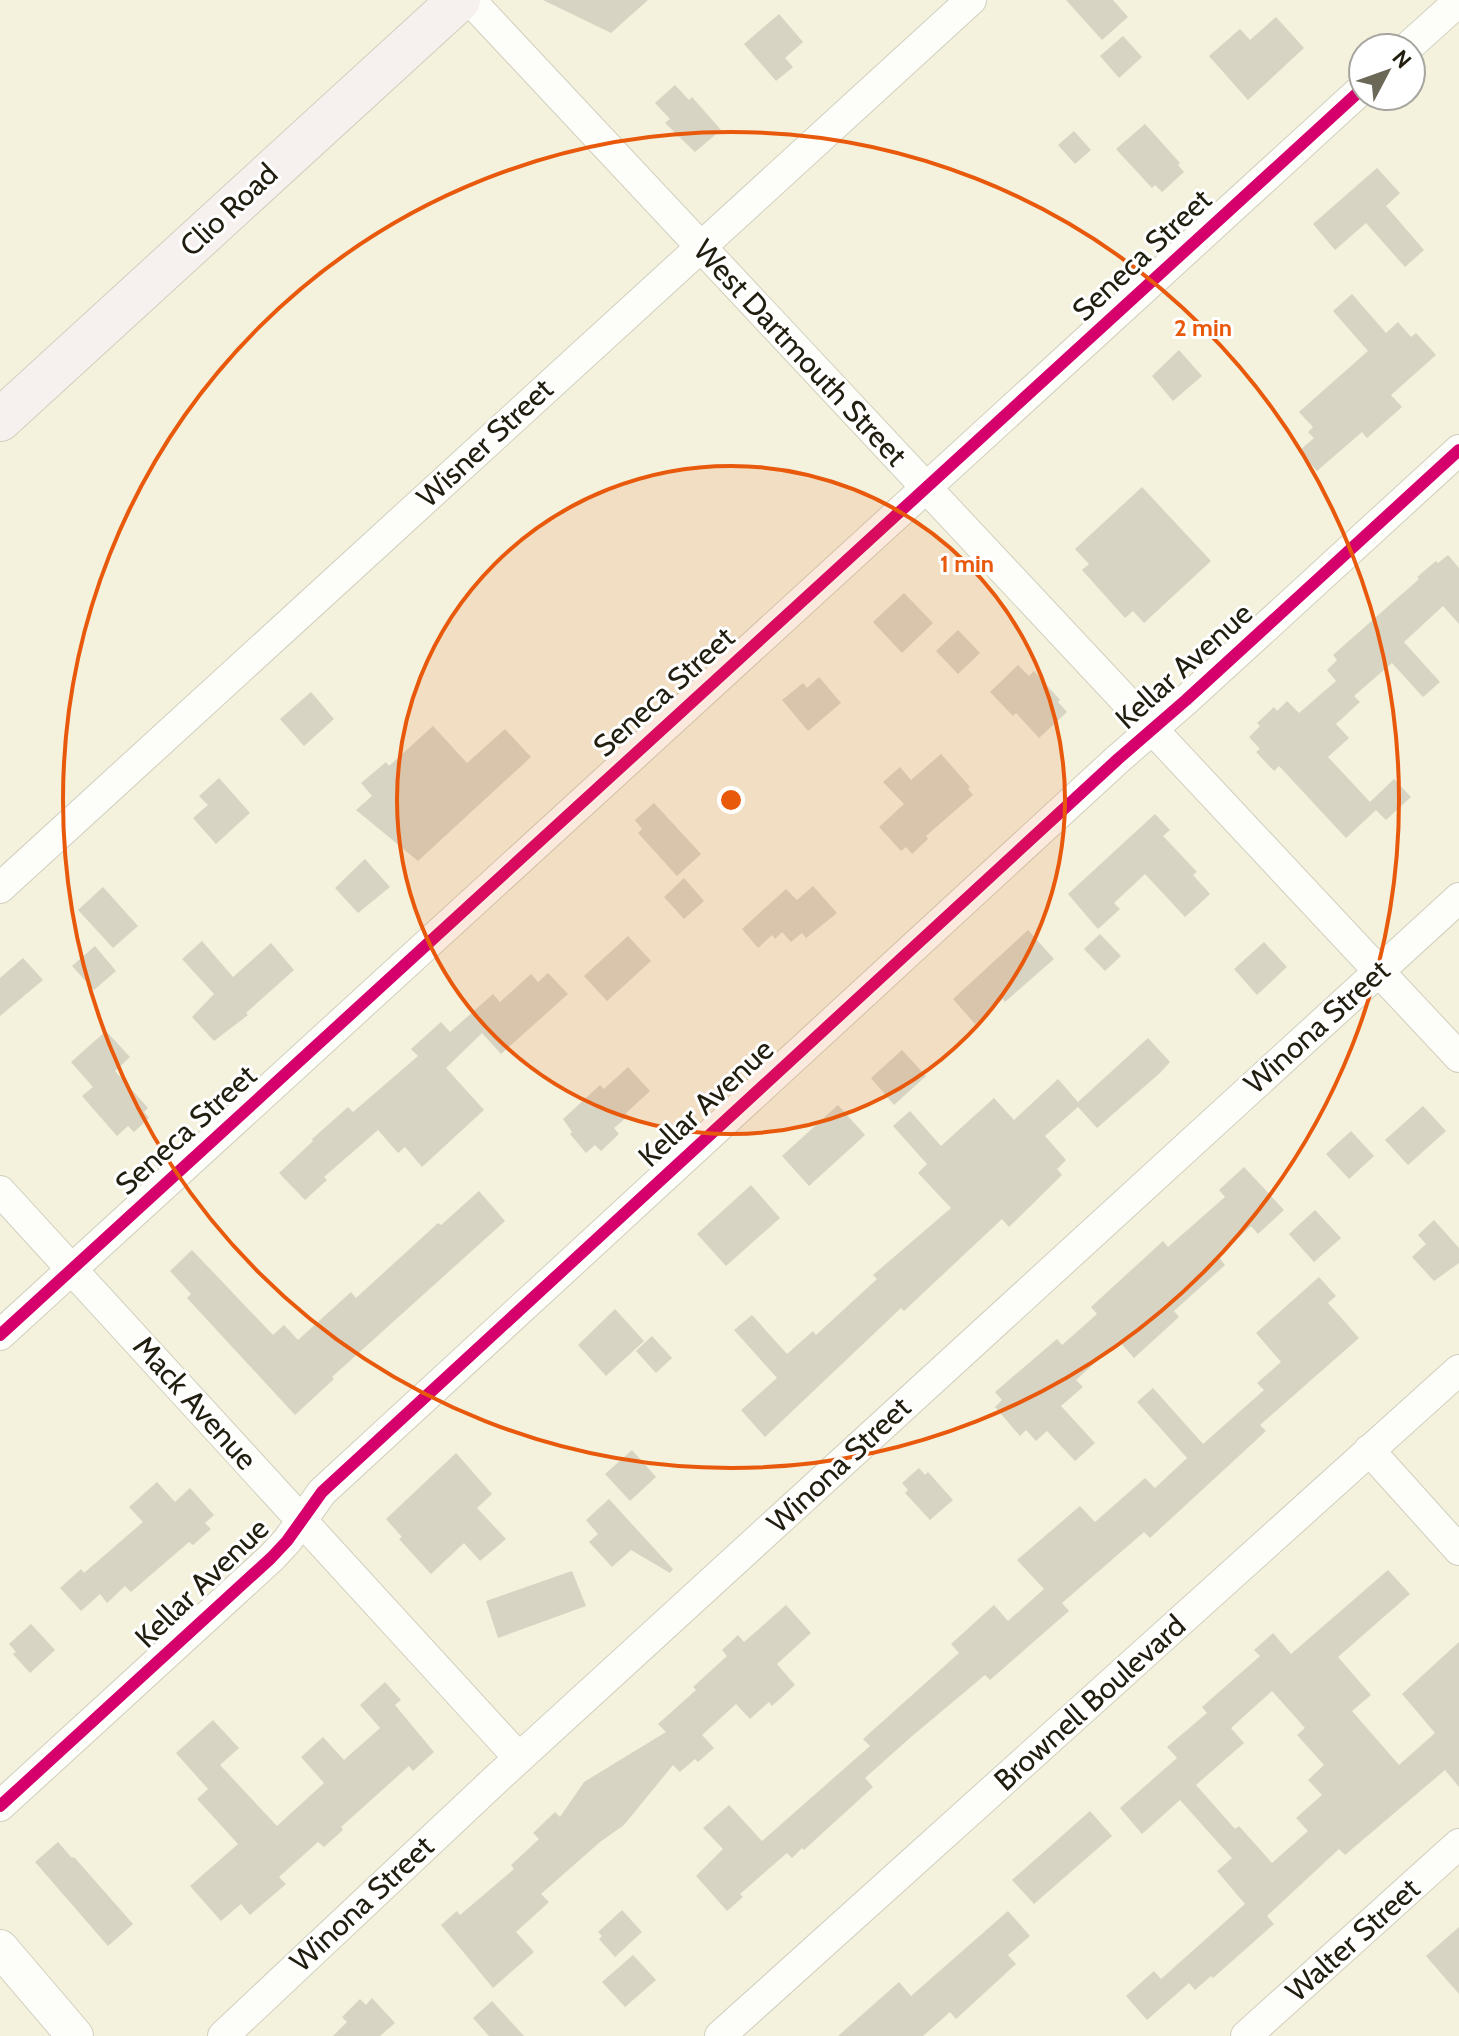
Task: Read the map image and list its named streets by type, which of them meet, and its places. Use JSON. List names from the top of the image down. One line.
{"streets":{"main road":["Clio Road"],"street":["Seneca Street","West Dartmouth Street","Wisner Street","Kellar Avenue","Winona Street","Mack Avenue","Brownell Boulevard","Walter Street"]},"crossings":[["Seneca Street","West Dartmouth Street"],["Seneca Street","Mack Avenue"],["West Dartmouth Street","Wisner Street"],["West Dartmouth Street","Kellar Avenue"],["West Dartmouth Street","Winona Street"],["Kellar Avenue","Mack Avenue"],["Winona Street","Mack Avenue"]],"north":"top right","rings":["2 min","1 min"]}
